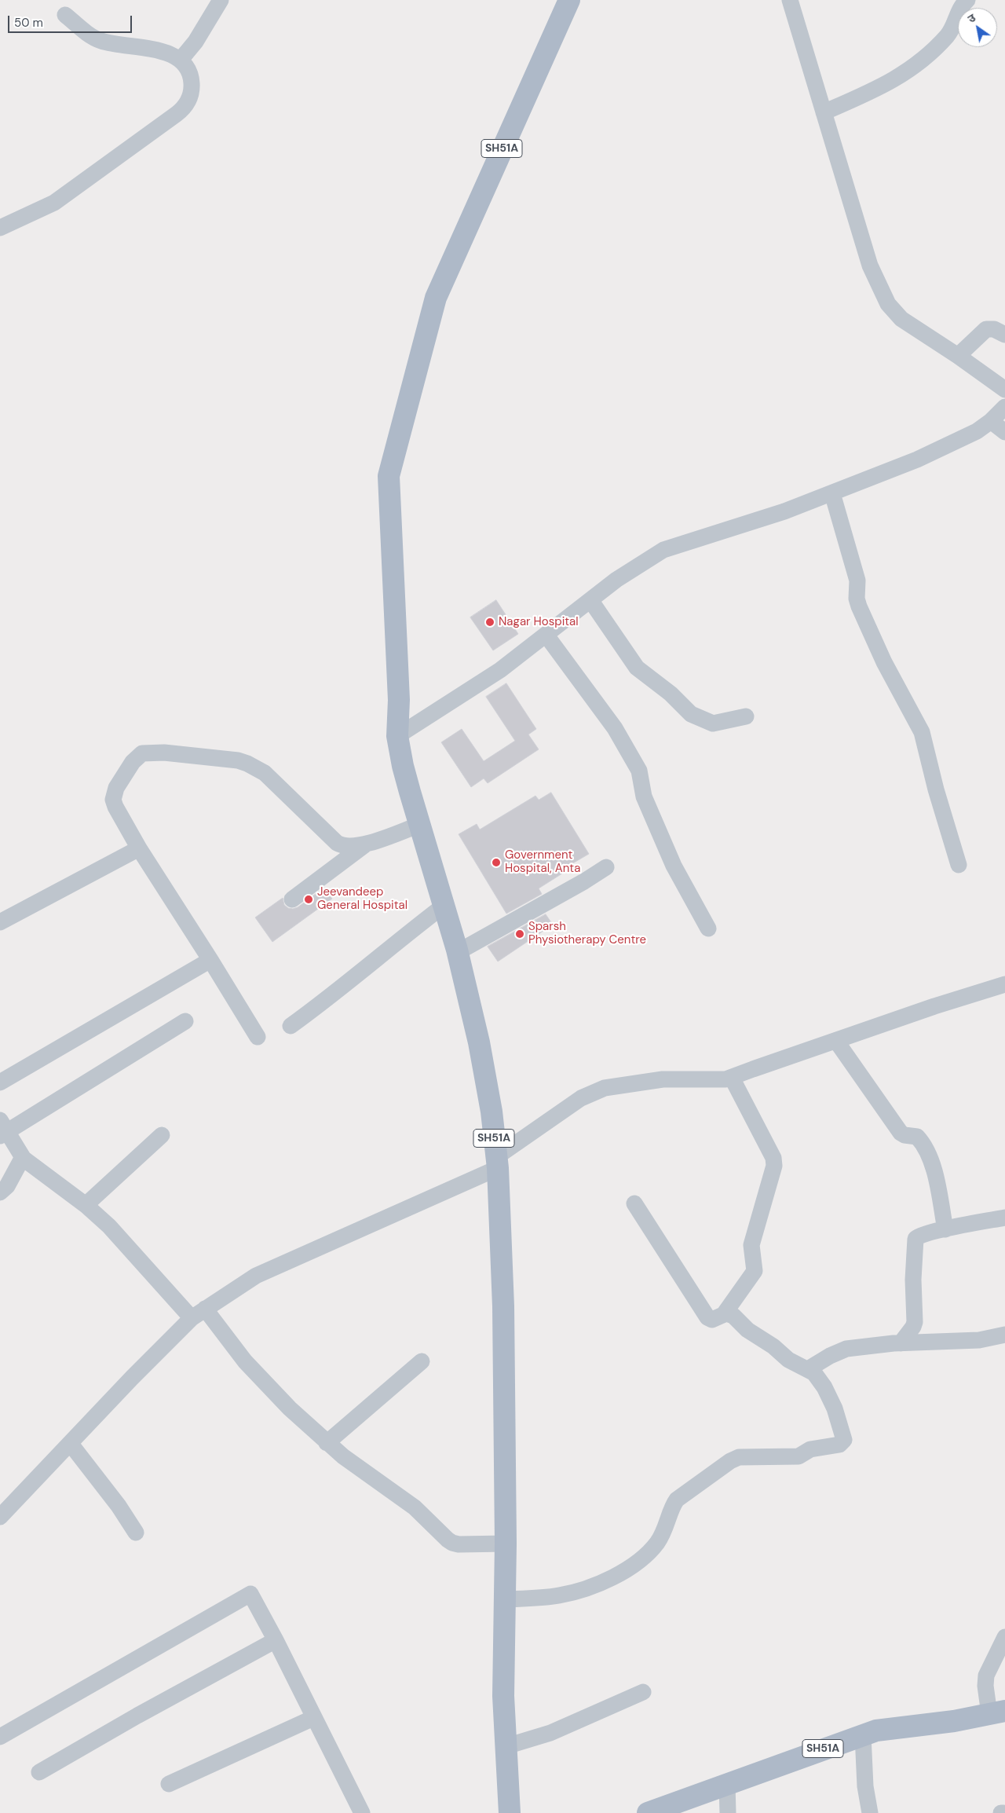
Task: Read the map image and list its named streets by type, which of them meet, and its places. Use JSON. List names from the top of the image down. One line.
{"streets":{"main road":["SH51A"]},"places":["Nagar Hospital","Government Hospital, Anta","Jeevandeep General Hospital","Sparsh Physiotherapy Centre"],"scale_bar":"50 m","north":"top left"}
